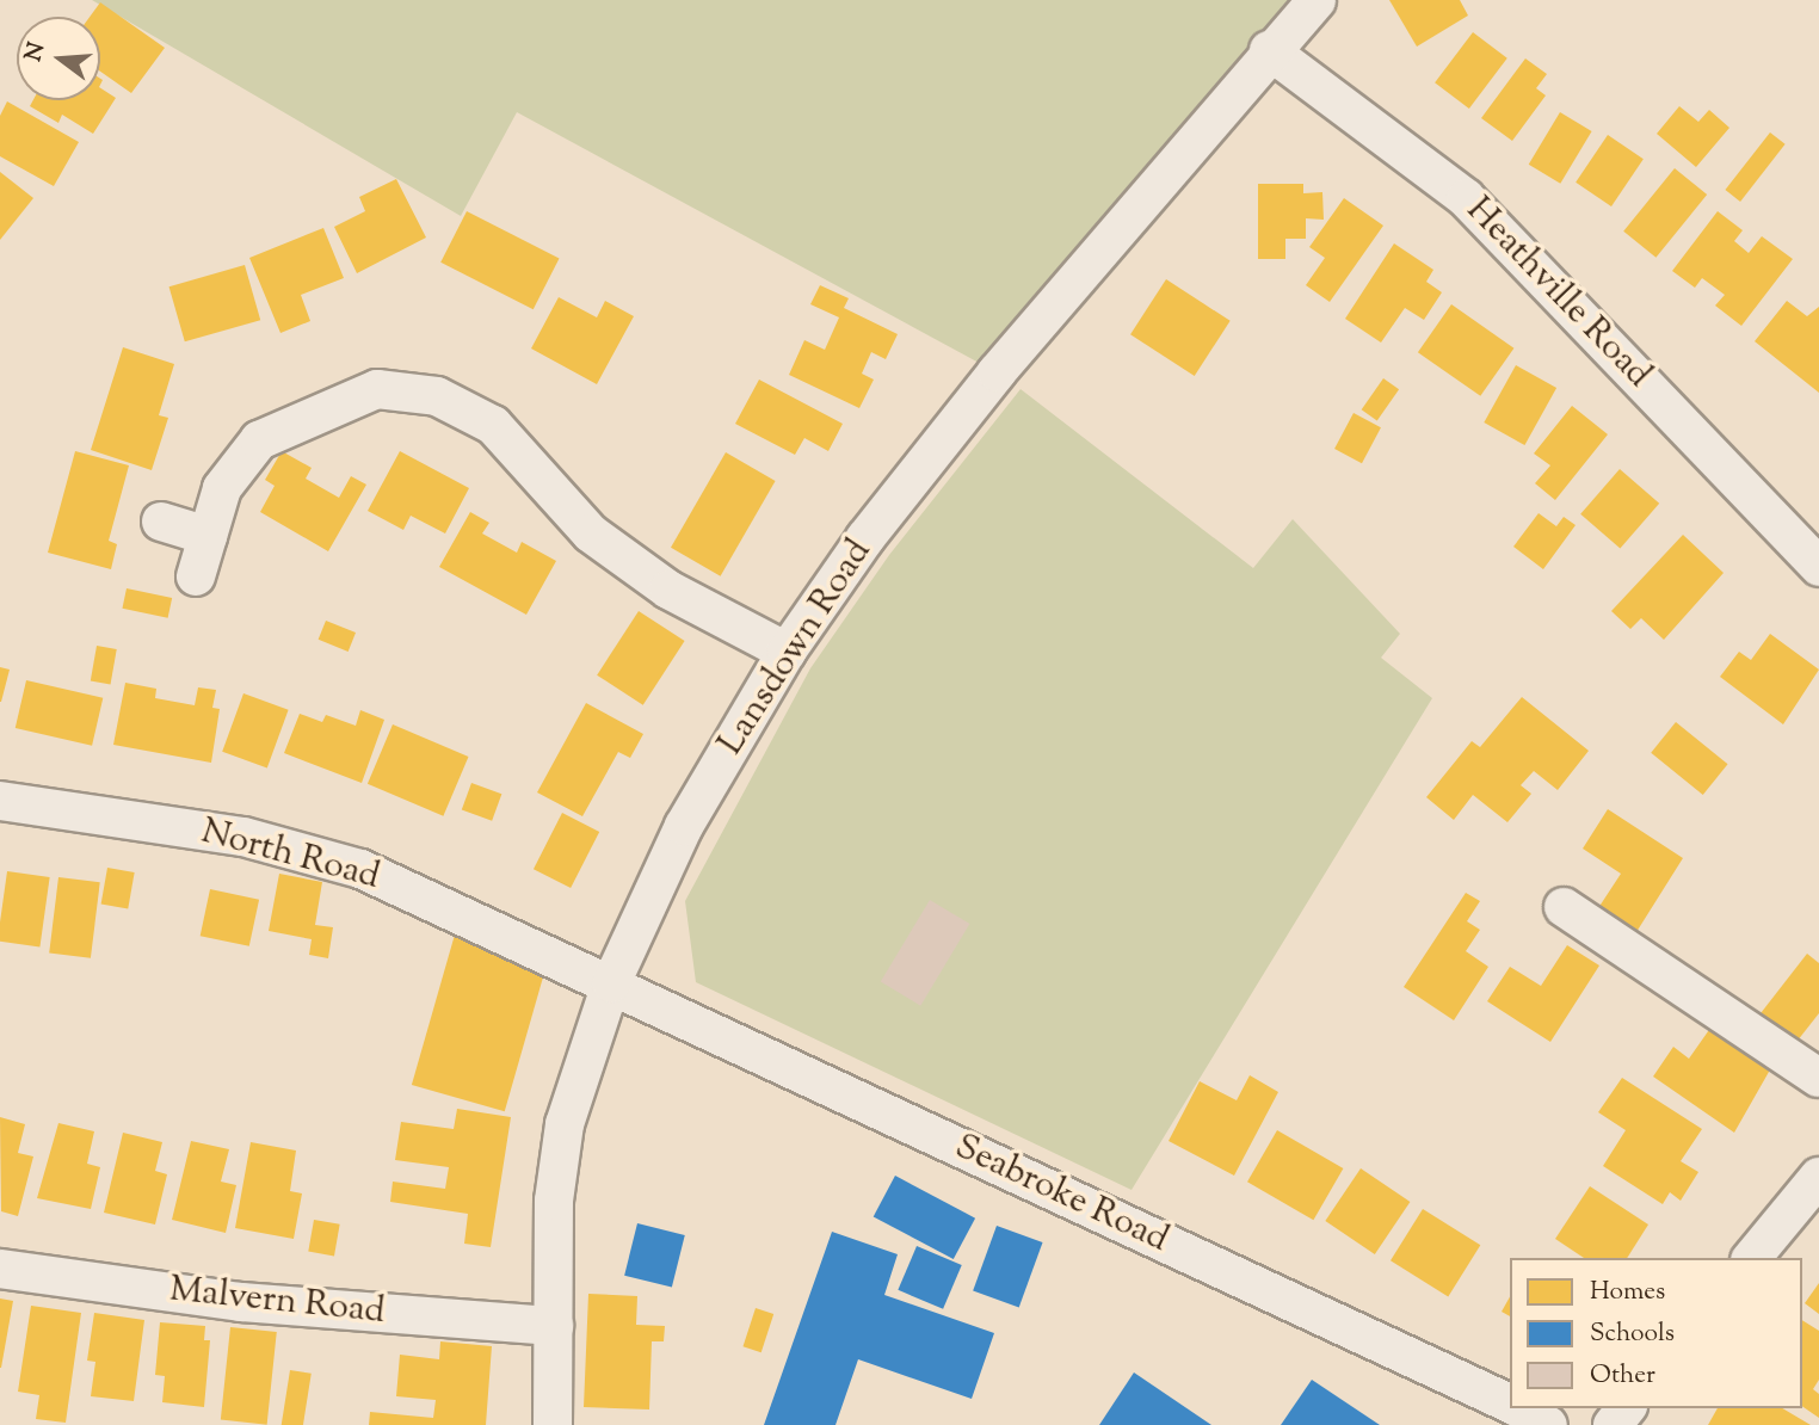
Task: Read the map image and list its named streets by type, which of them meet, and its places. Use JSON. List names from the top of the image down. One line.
{"streets":{"street":["Heathville Road","Lansdown Road","North Road","Seabroke Road","Malvern Road"]},"crossings":[["Heathville Road","Lansdown Road"],["Lansdown Road","North Road"],["Lansdown Road","Seabroke Road"],["Lansdown Road","Malvern Road"],["North Road","Seabroke Road"]],"legend":["Homes","Schools","Other"],"north":"left"}
